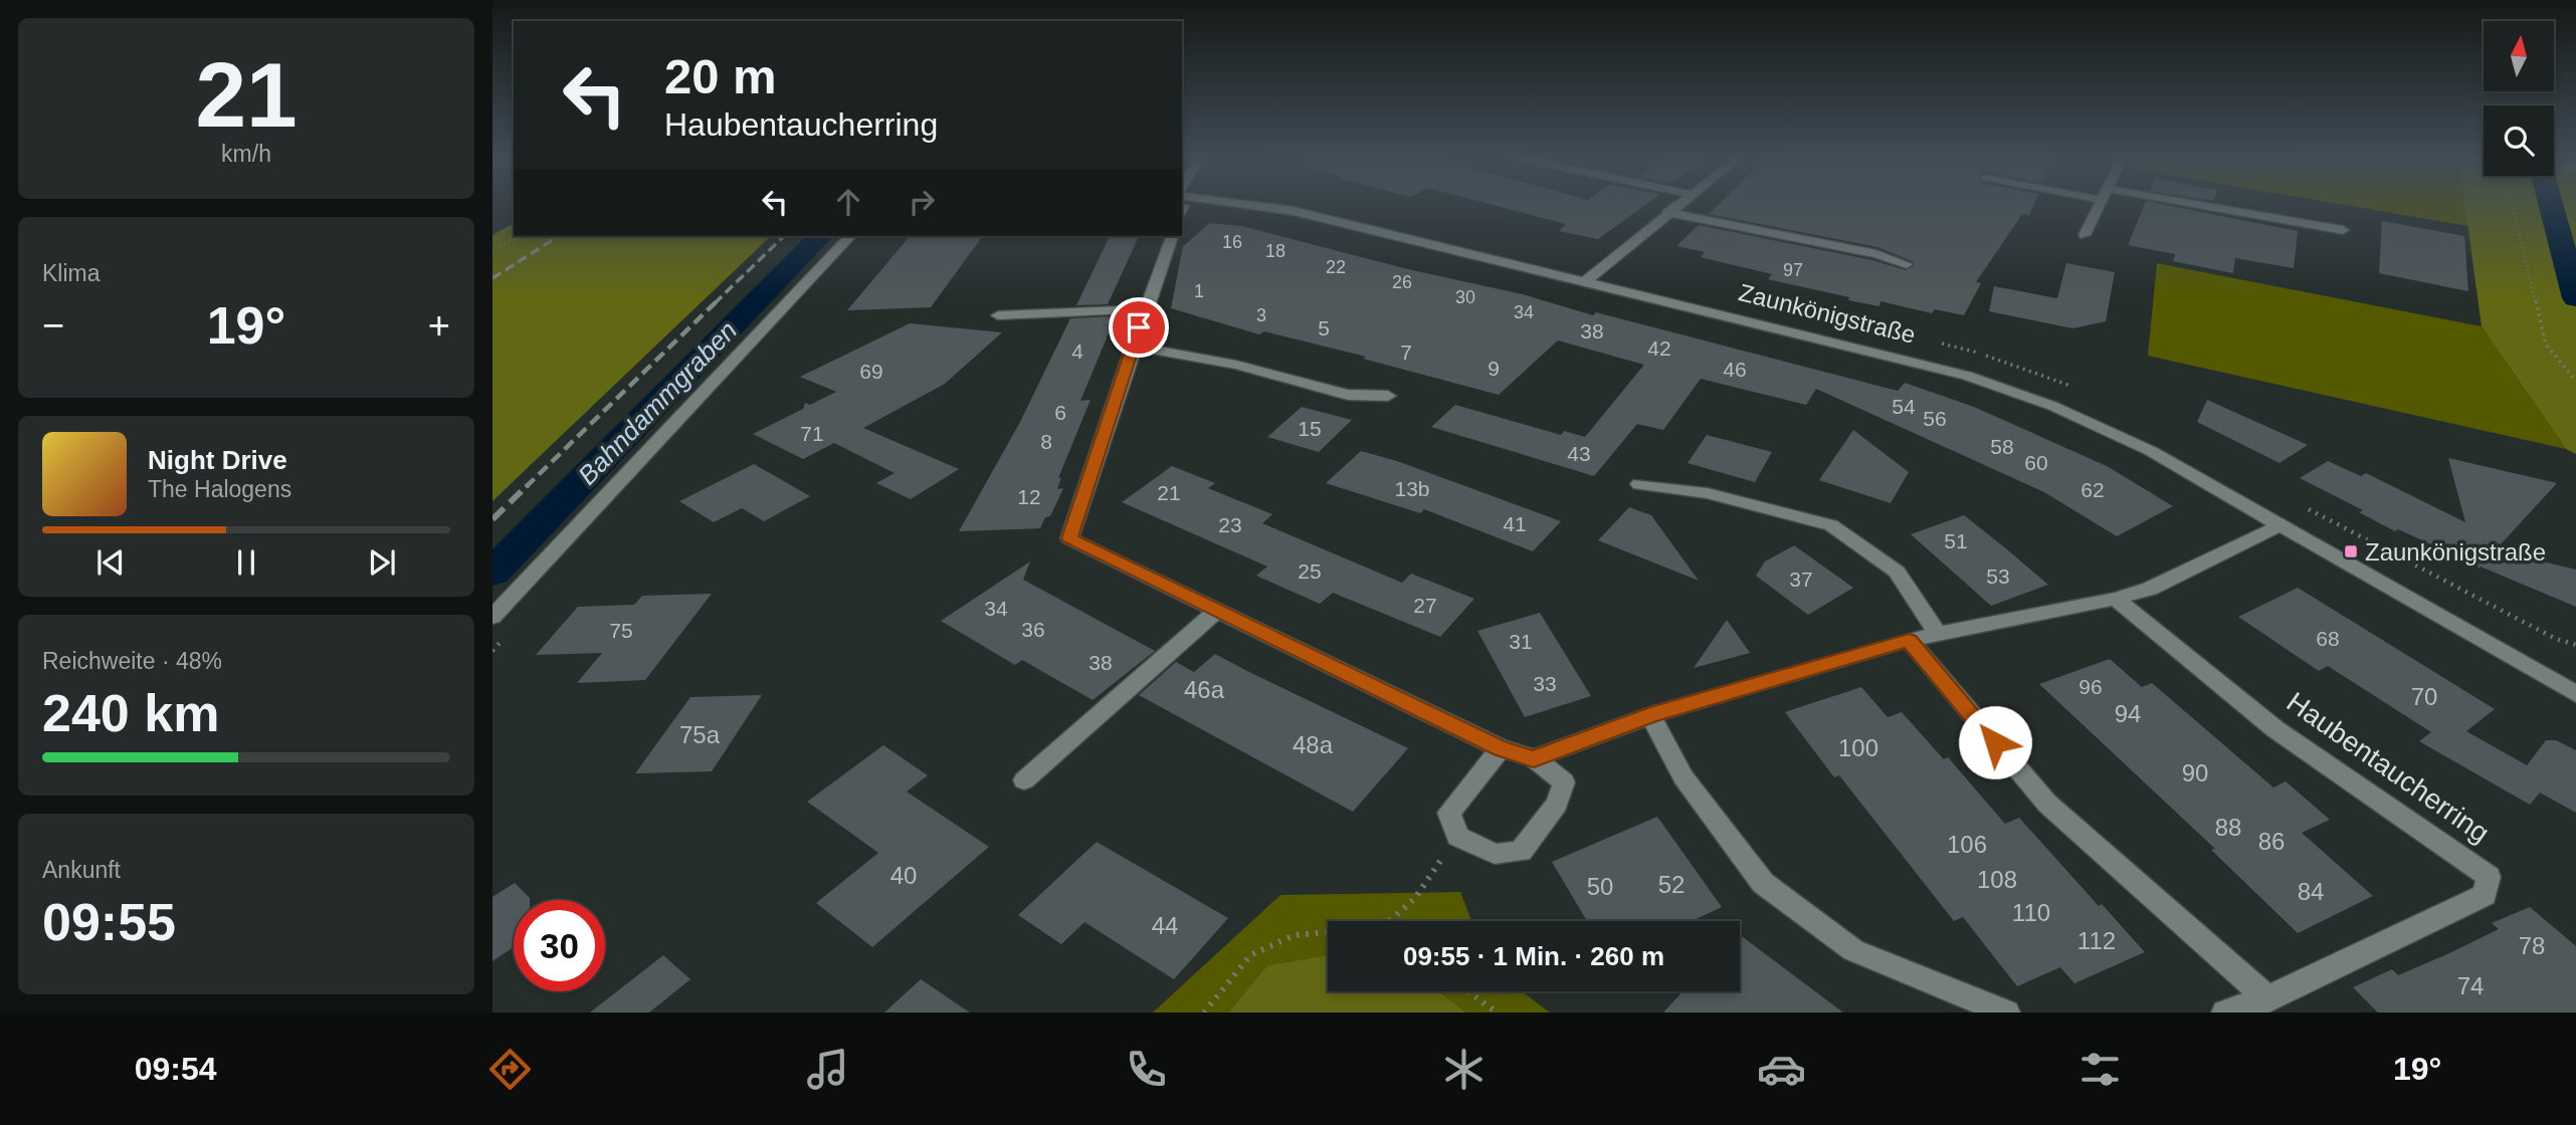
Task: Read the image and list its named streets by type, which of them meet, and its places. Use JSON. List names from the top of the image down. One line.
{"streets":{"street":["Zaunkönigstraße","Haubentaucherring"]},"water":["Bahndammgraben"],"places":{"transit":["Zaunkönigstraße"]},"house_numbers":["16","18","22","97","26","1","30","34","3","5","38","42","4","7","9","46","69","54","6","56","15","71","8","58","43","60","13b","62","21","12","41","23","51","25","53","37","27","34","36","75","68","31","38","33","96","46a","70","94","75a","48a","100","90","88","86","106","40","108","52","50","84","110","44","112","78","74"],"north":"top","page":{"tile":[["21","km/h"],"Klima",["Reichweite · 48%","240 km"],["Ankunft","09:55"]],"turn":["20 m","Haubentaucherring"],"heat":["−","19°","+"],"song":["Night Drive","The Halogens"],"limit":"30","trip":"09:55 · 1 Min. · 260 m","tabs":["09:54","19°"]}}
